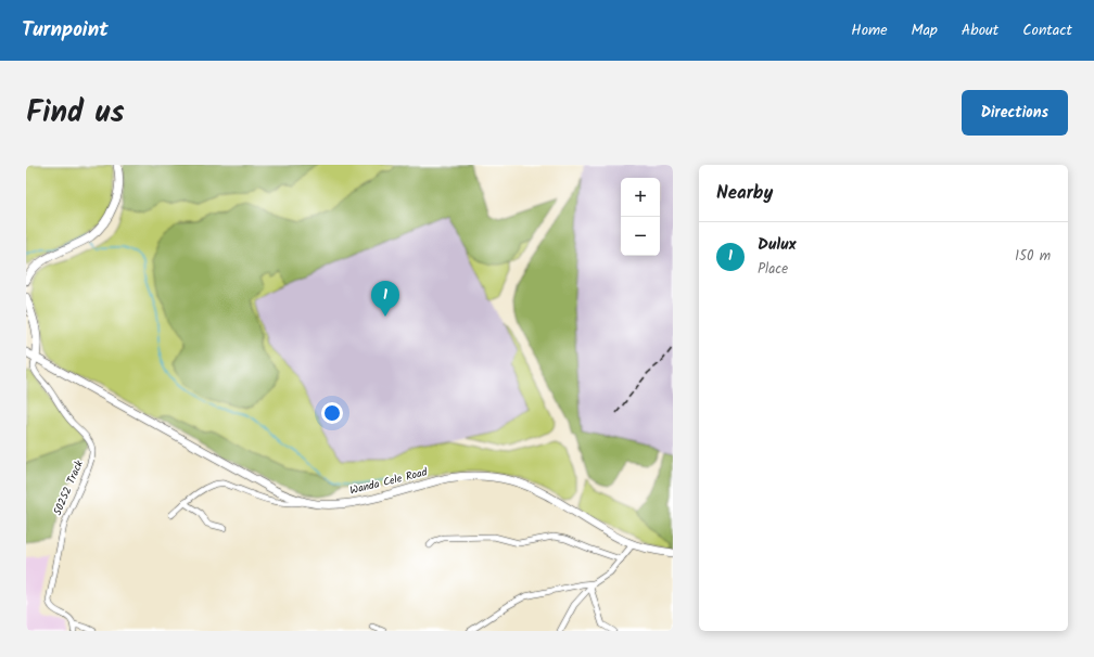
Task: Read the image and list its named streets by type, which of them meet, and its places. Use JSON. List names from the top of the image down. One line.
{"streets":{"street":["Wanda Cele Road","50252 Track"]},"crossings":[["Wanda Cele Road","50252 Track"]],"page":{"header":"Turnpoint","nav":["Home","Map","About","Contact"],"title":"Find us","buttons":"Directions","heading":"Nearby","map_buttons":["+","−"],"list":[{"mark":"1","name":"Dulux","note":"Place","value":"150 m"}],"pins":"1"}}
